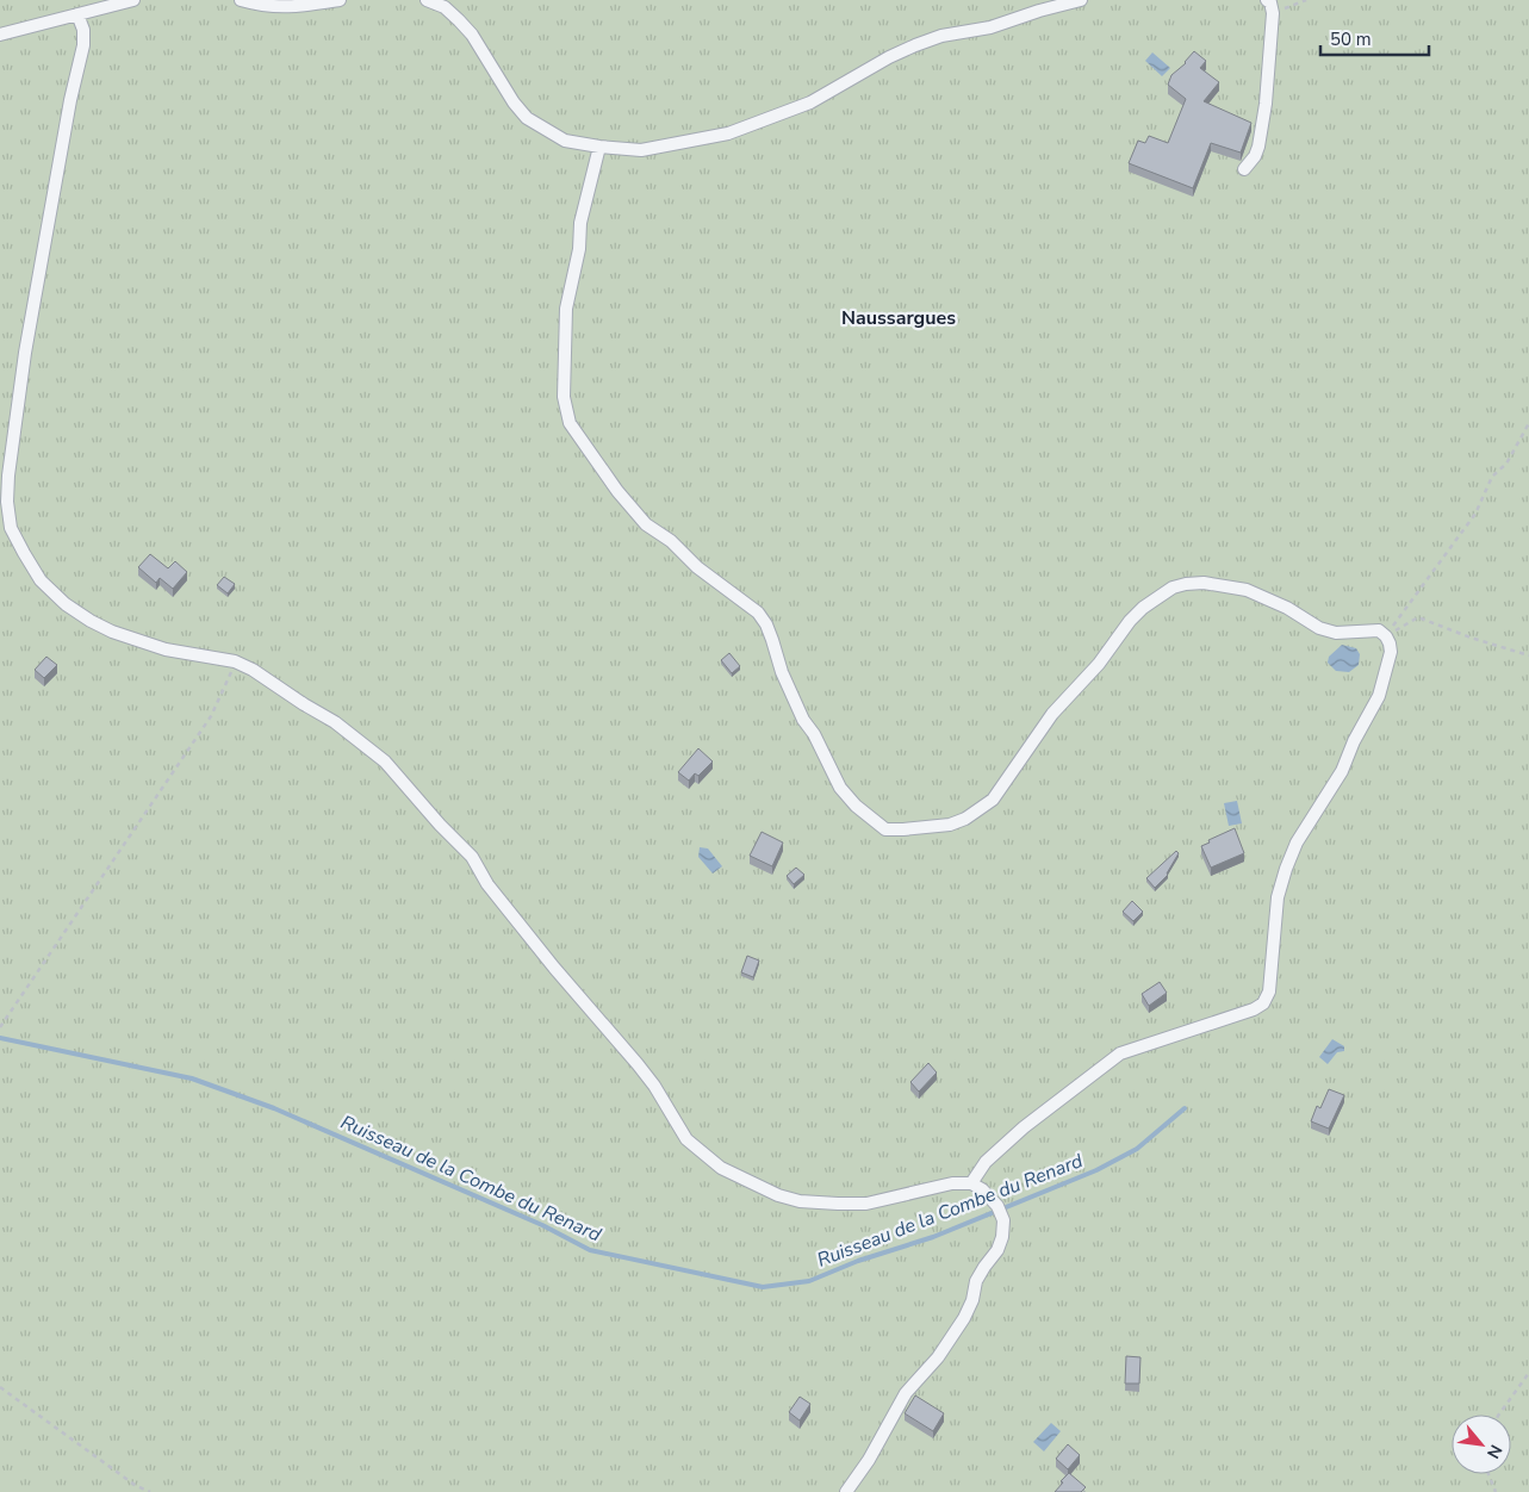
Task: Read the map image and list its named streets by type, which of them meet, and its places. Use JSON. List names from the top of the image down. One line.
{"districts":["Naussargues"],"water":["Ruisseau de la Combe du Renard"],"scale_bar":"50 m","north":"bottom right"}
